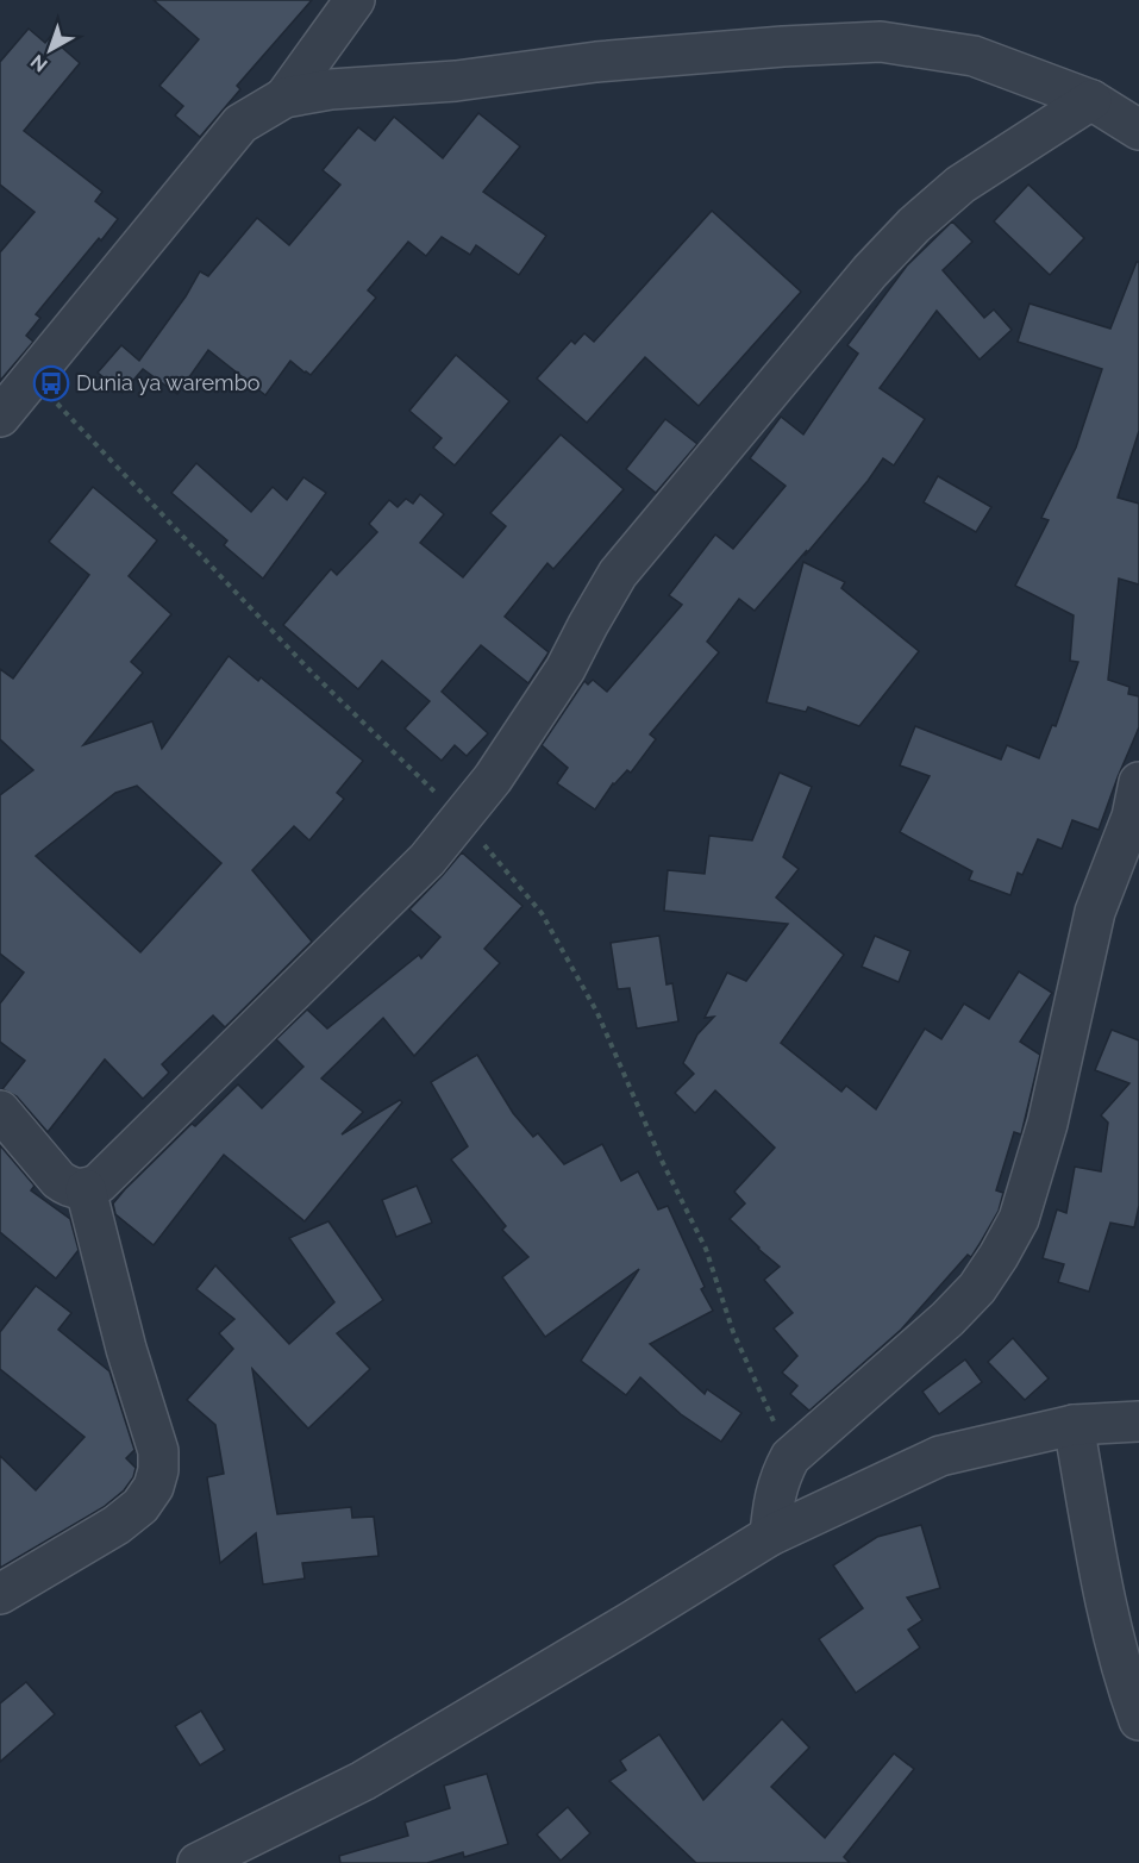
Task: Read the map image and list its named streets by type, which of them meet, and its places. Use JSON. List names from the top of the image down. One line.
{"places":{"bus stop":["Dunia ya warembo"]},"north":"bottom left"}
